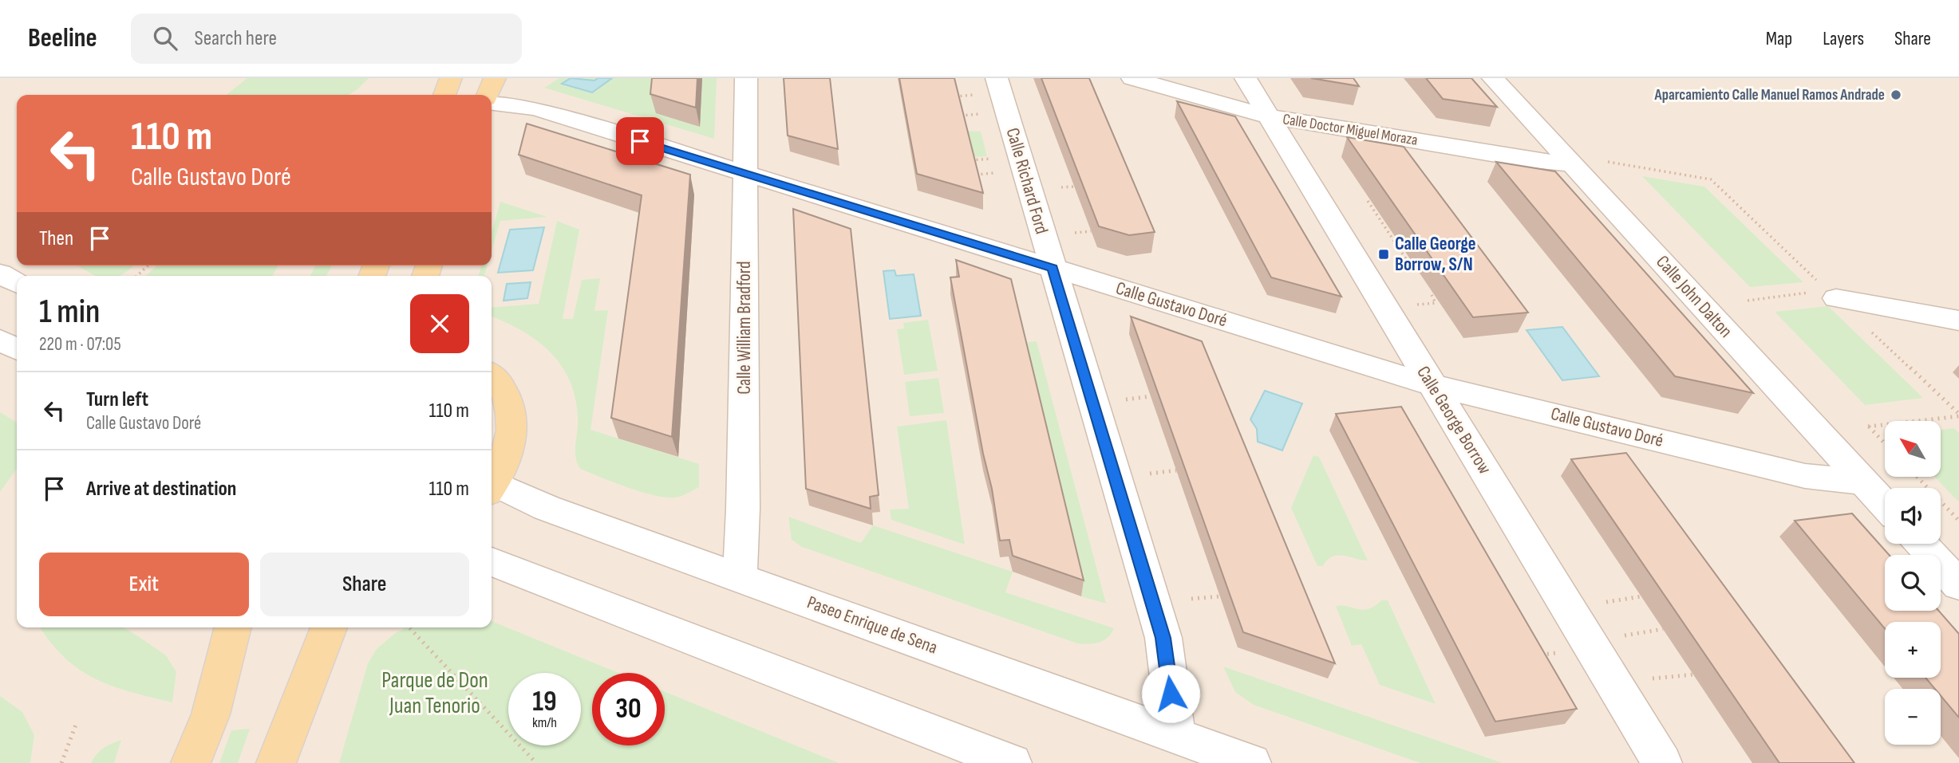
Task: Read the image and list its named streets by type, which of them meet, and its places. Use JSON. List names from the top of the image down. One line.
{"streets":{"street":["Calle Doctor Miguel Moraza","Calle Richard Ford","Calle John Dalton","Calle Gustavo Doré","Calle William Bradford","Calle George Borrow","Paseo Enrique de Sena"]},"crossings":[["Calle Doctor Miguel Moraza","Calle John Dalton"],["Calle Doctor Miguel Moraza","Calle George Borrow"],["Calle Richard Ford","Calle Gustavo Doré"],["Calle Richard Ford","Paseo Enrique de Sena"],["Calle John Dalton","Calle Gustavo Doré"],["Calle Gustavo Doré","Calle William Bradford"],["Calle Gustavo Doré","Calle George Borrow"],["Calle William Bradford","Paseo Enrique de Sena"]],"parks":["Parque de Don Juan Tenorio"],"places":{"other":["Aparcamiento Calle Manuel Ramos Andrade"],"transit":["Calle George Borrow, S/N"]},"north":"top left","page":{"header":"Beeline","search":"Search here","nav":["Map","Layers","Share"],"turn":["110 m","Calle Gustavo Doré"],"then":"Then","heading":["1 min","220 m · 07:05"],"list":[{"name":"Turn left","note":"Calle Gustavo Doré","value":"110 m"},{"name":"Arrive at destination","value":"110 m"}],"map_buttons":["+","−"],"buttons":["Exit","Share"],"speed":"19 km/h","limit":"30"}}
